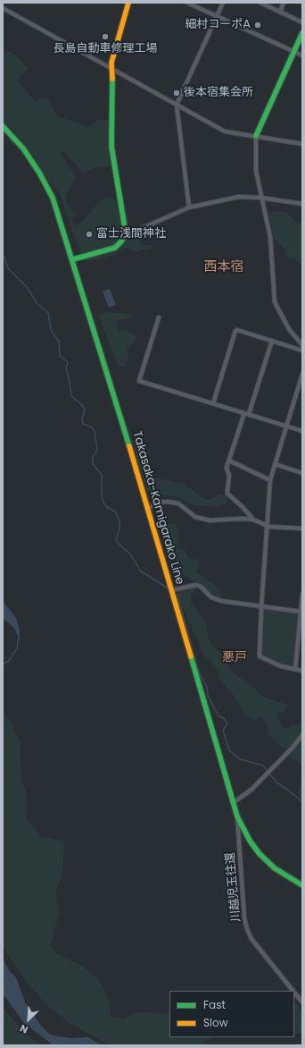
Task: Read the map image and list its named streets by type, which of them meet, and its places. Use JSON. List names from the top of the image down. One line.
{"streets":{"main road":["Takasaka-Kamigarako Line"],"street":["川越児玉往還"]},"crossings":[["Takasaka-Kamigarako Line","川越児玉往還"]],"districts":["西本宿","悪戸"],"places":["細村コーポA","長島自動車修理工場","後本宿集会所","富士浅間神社"],"legend":["Fast","Slow"],"north":"bottom left"}
